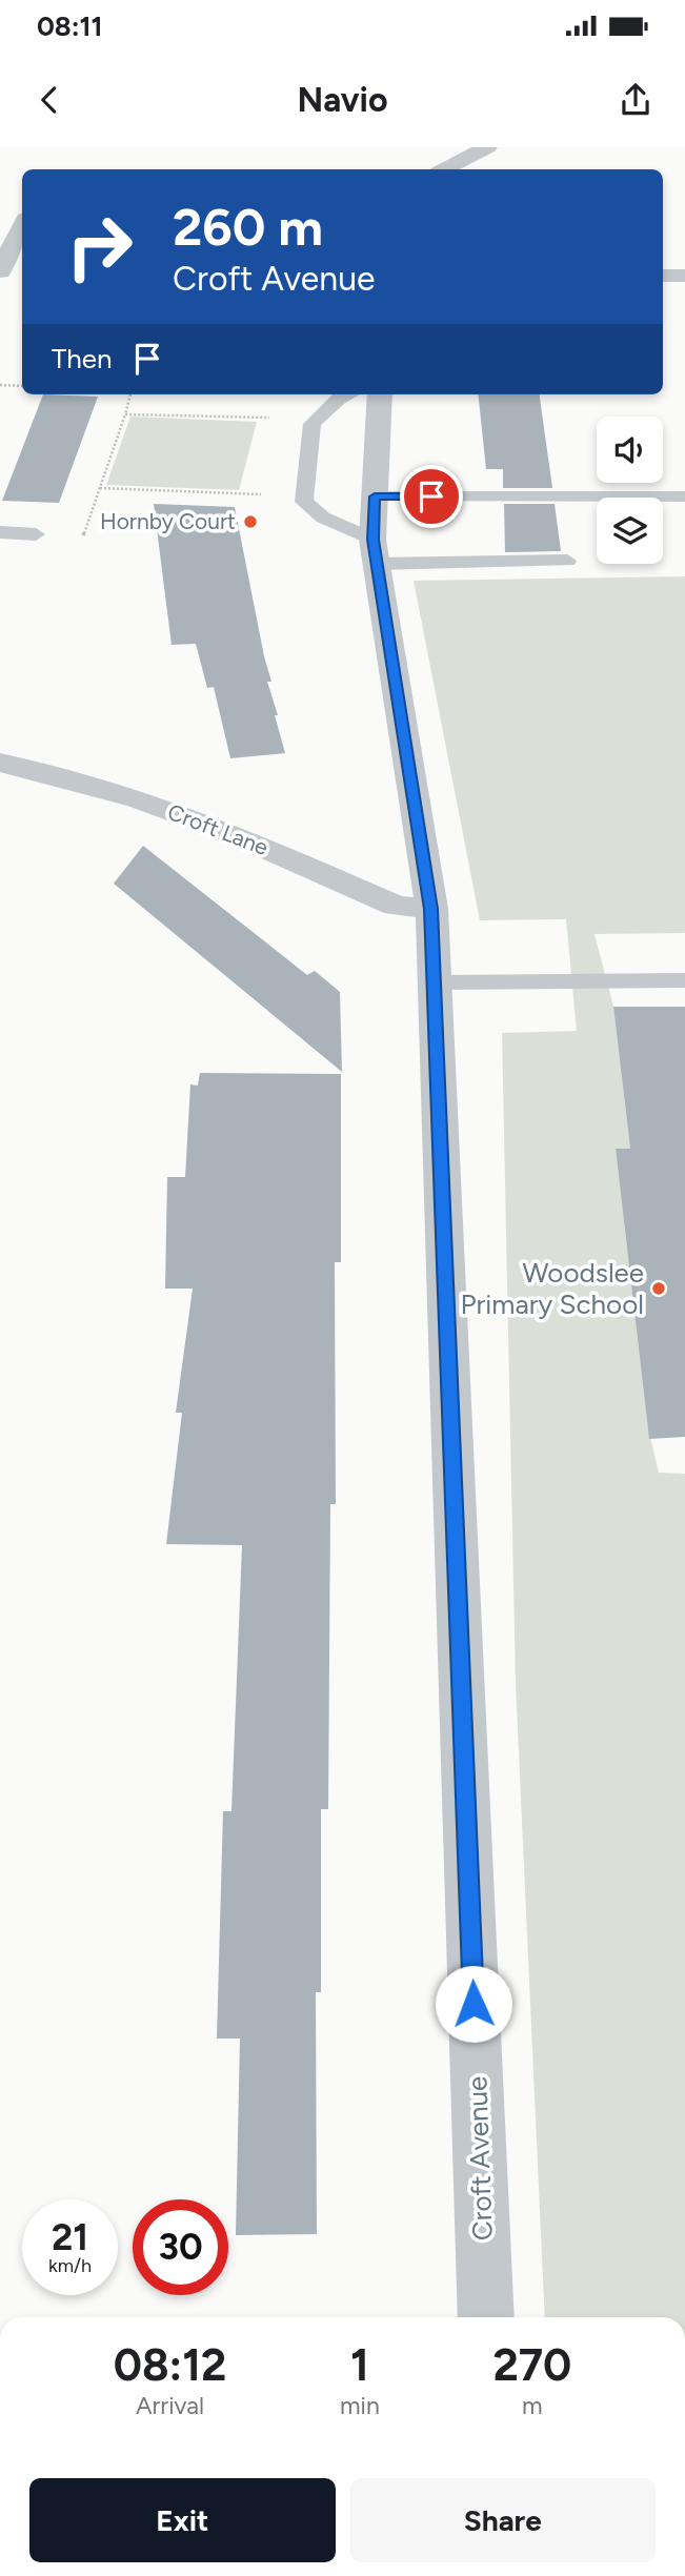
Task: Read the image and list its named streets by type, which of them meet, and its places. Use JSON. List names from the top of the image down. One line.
{"streets":{"street":["Croft Lane","Croft Avenue"]},"crossings":[["Croft Lane","Croft Avenue"]],"places":["Hornby Court","Woodslee Primary School"],"page":{"status":"08:11","header":"Navio","turn":["260 m","Croft Avenue"],"then":"Then","speed":"21 km/h","limit":"30","eta":["08:12","Arrival","1","min","270","m"],"buttons":["Exit","Share"]}}
